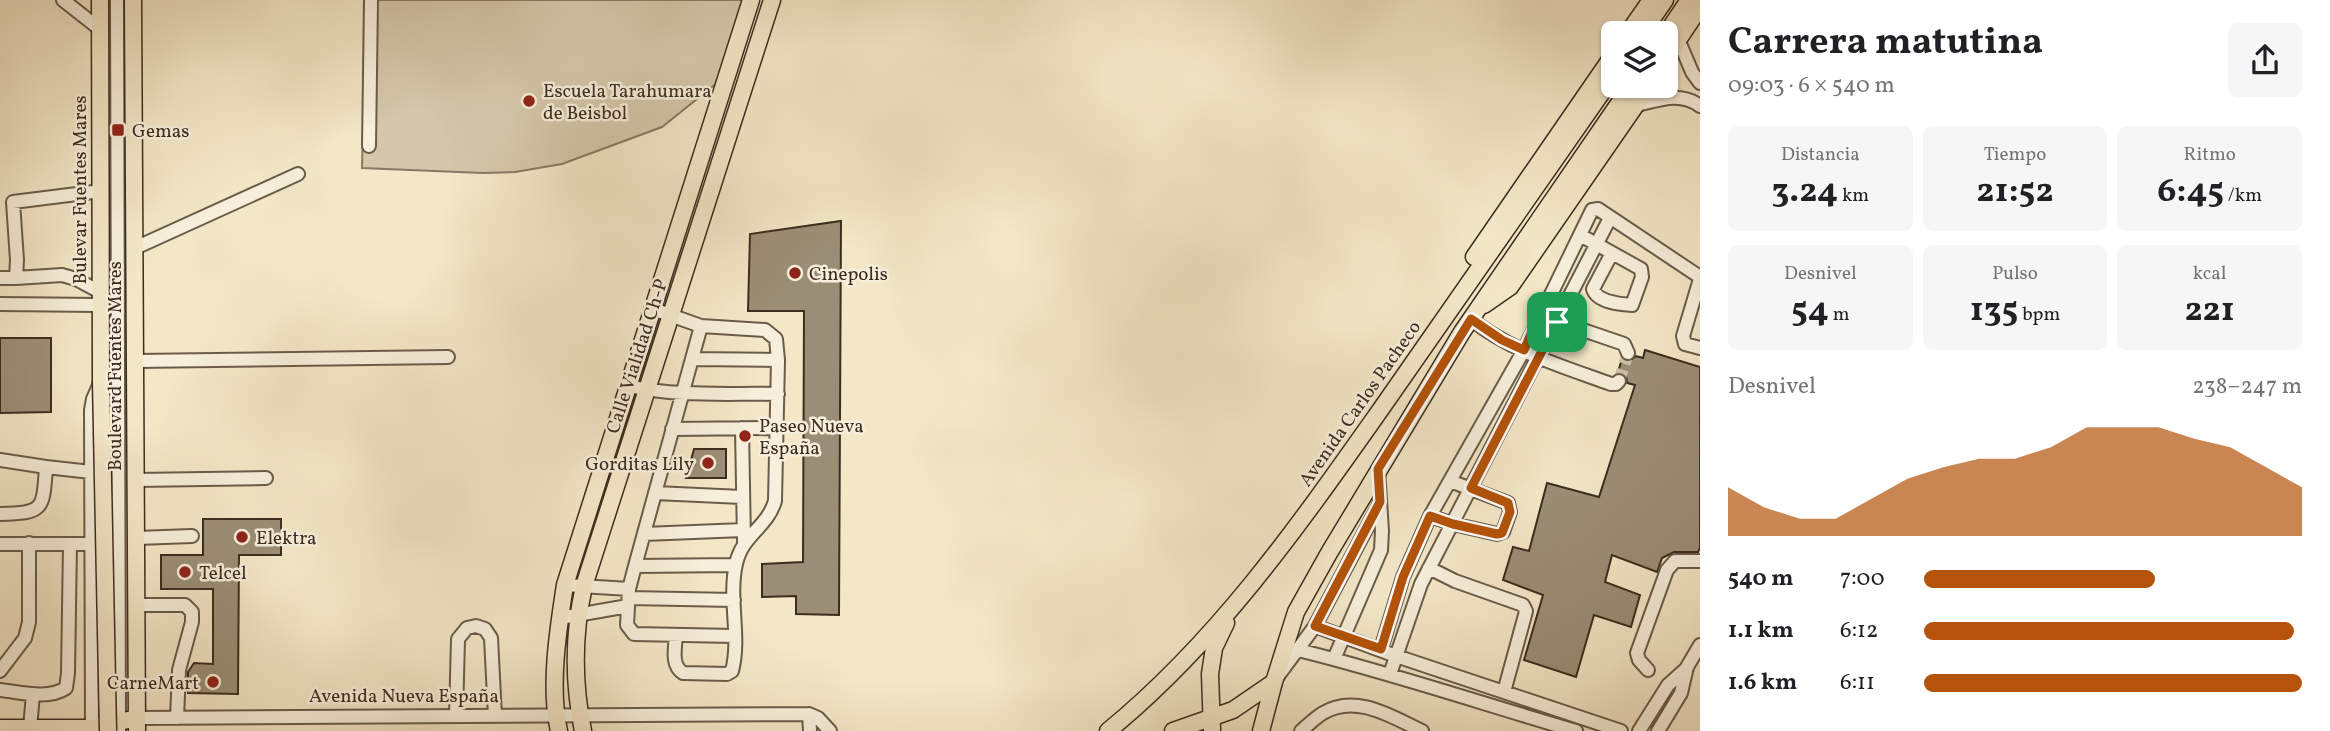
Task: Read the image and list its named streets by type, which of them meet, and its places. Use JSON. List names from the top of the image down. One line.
{"streets":{"main road":["Bulevar Fuentes Mares","Calle Vialidad Ch-P","Boulevard Fuentes Mares","Avenida Carlos Pacheco","Avenida Nueva España"]},"crossings":[["Bulevar Fuentes Mares","Boulevard Fuentes Mares"],["Calle Vialidad Ch-P","Avenida Nueva España"],["Boulevard Fuentes Mares","Avenida Nueva España"]],"places":{"other":["Escuela Tarahumara de Beisbol","Cinepolis","Paseo Nueva España","Gorditas Lily","Elektra","Telcel","CarneMart"],"transit":["Gemas"]},"page":{"heading":["Carrera matutina","09:03 · 6 × 540 m"],"stats":[["Distancia","3.24 km"],["Tiempo","21:52"],["Ritmo","6:45 /km"],["Desnivel","54 m"],["Pulso","135 bpm"],["kcal","221"]],"chart":["Desnivel","238–247 m"],"list":[{"name":"540 m","note":"7:00"},{"name":"1.1 km","note":"6:12"},{"name":"1.6 km","note":"6:11"}]}}
